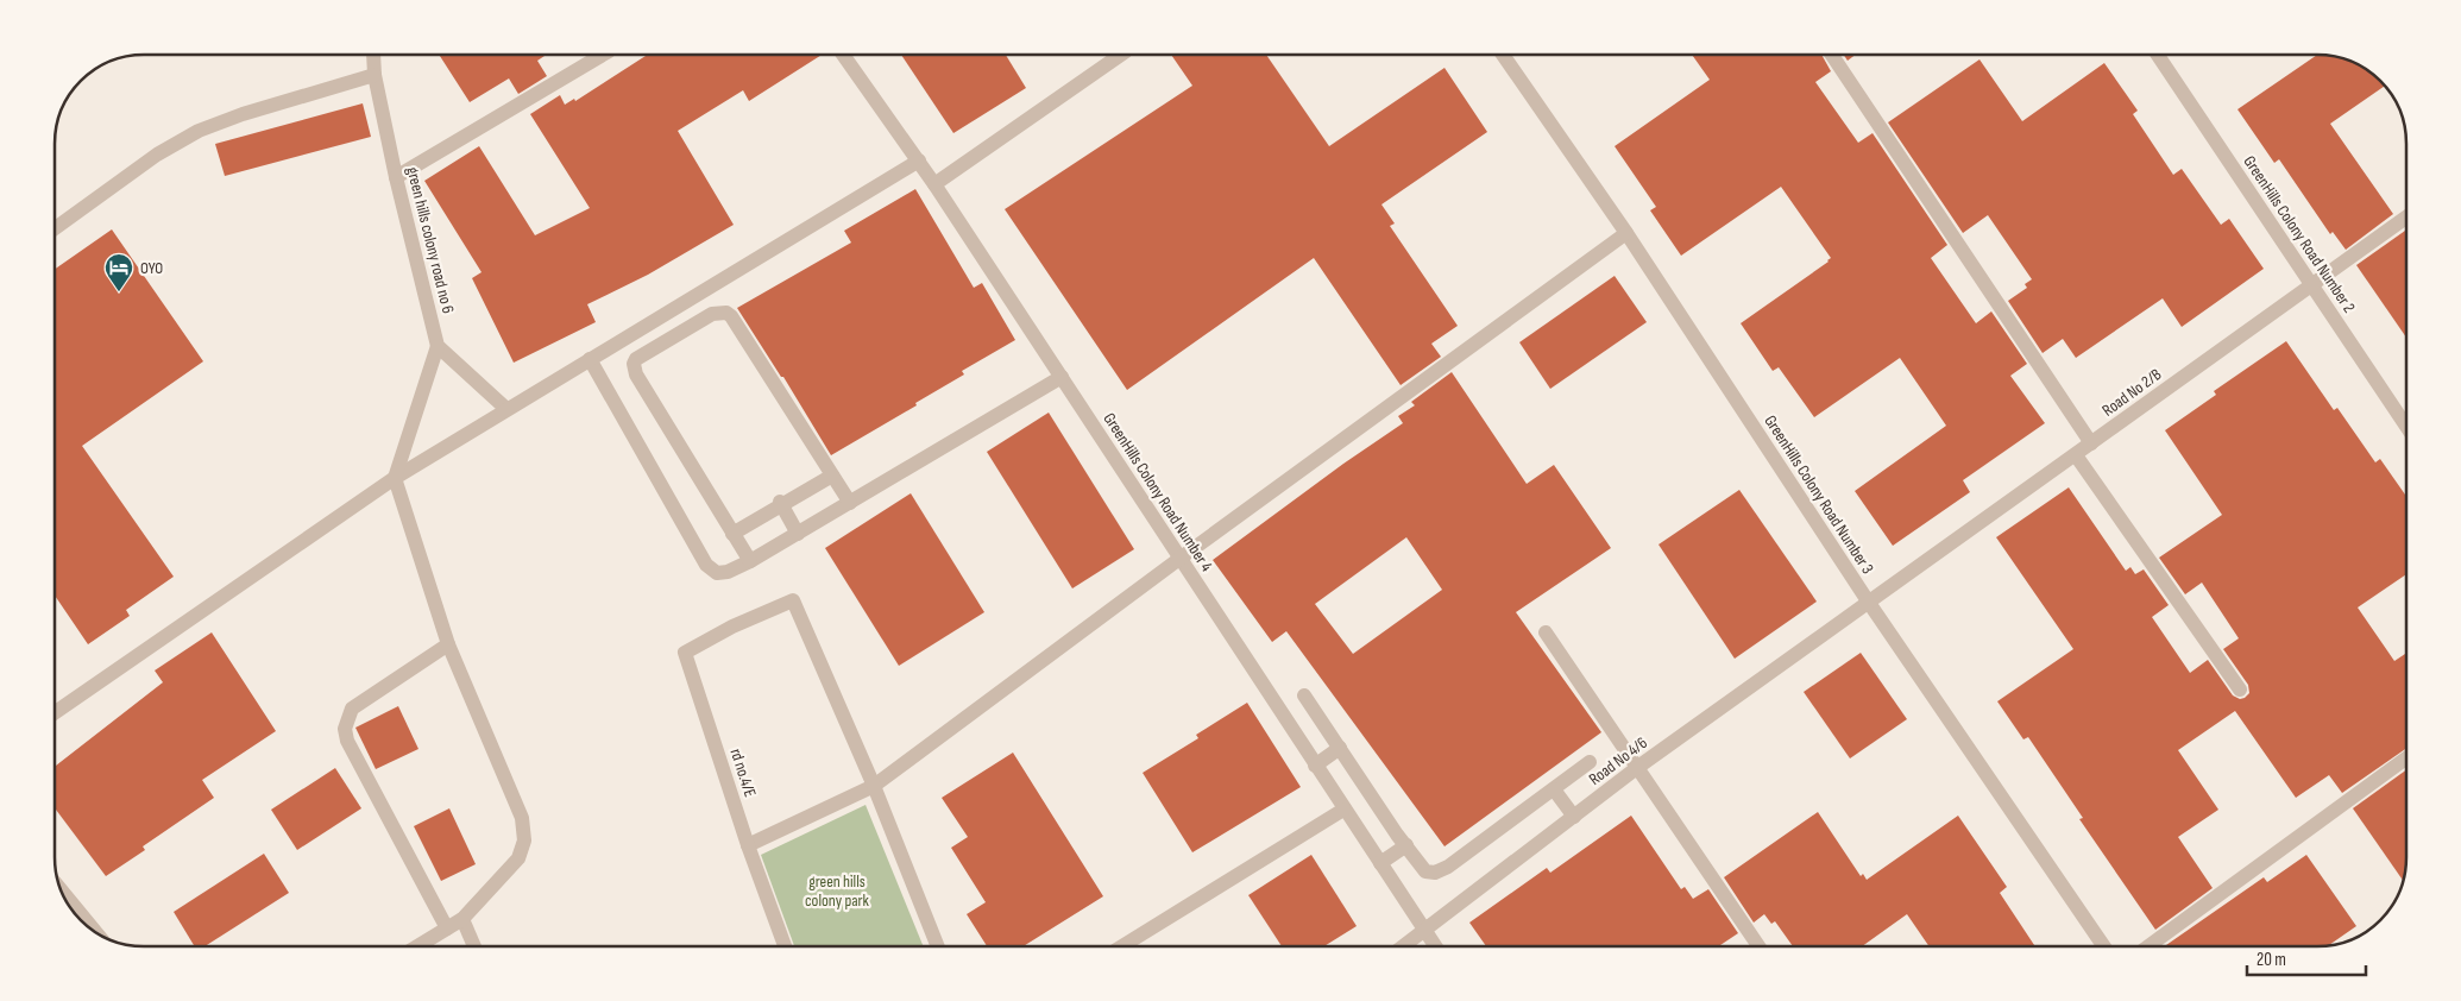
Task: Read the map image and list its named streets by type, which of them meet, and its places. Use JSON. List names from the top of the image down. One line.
{"streets":{"street":["GreenHills Colony Road Number 2","green hills colony road no 6","Road No 2/B","GreenHills Colony Road Number 4","GreenHills Colony Road Number 3","Road No 4/6","rd no.4/E"]},"crossings":[["GreenHills Colony Road Number 2","Road No 2/B"],["Road No 2/B","GreenHills Colony Road Number 3"],["Road No 2/B","Road No 4/6"],["GreenHills Colony Road Number 4","Road No 4/6"],["GreenHills Colony Road Number 3","Road No 4/6"]],"parks":["green hills colony park"],"places":{"hotel":["OYO"]},"scale_bar":"20 m"}
